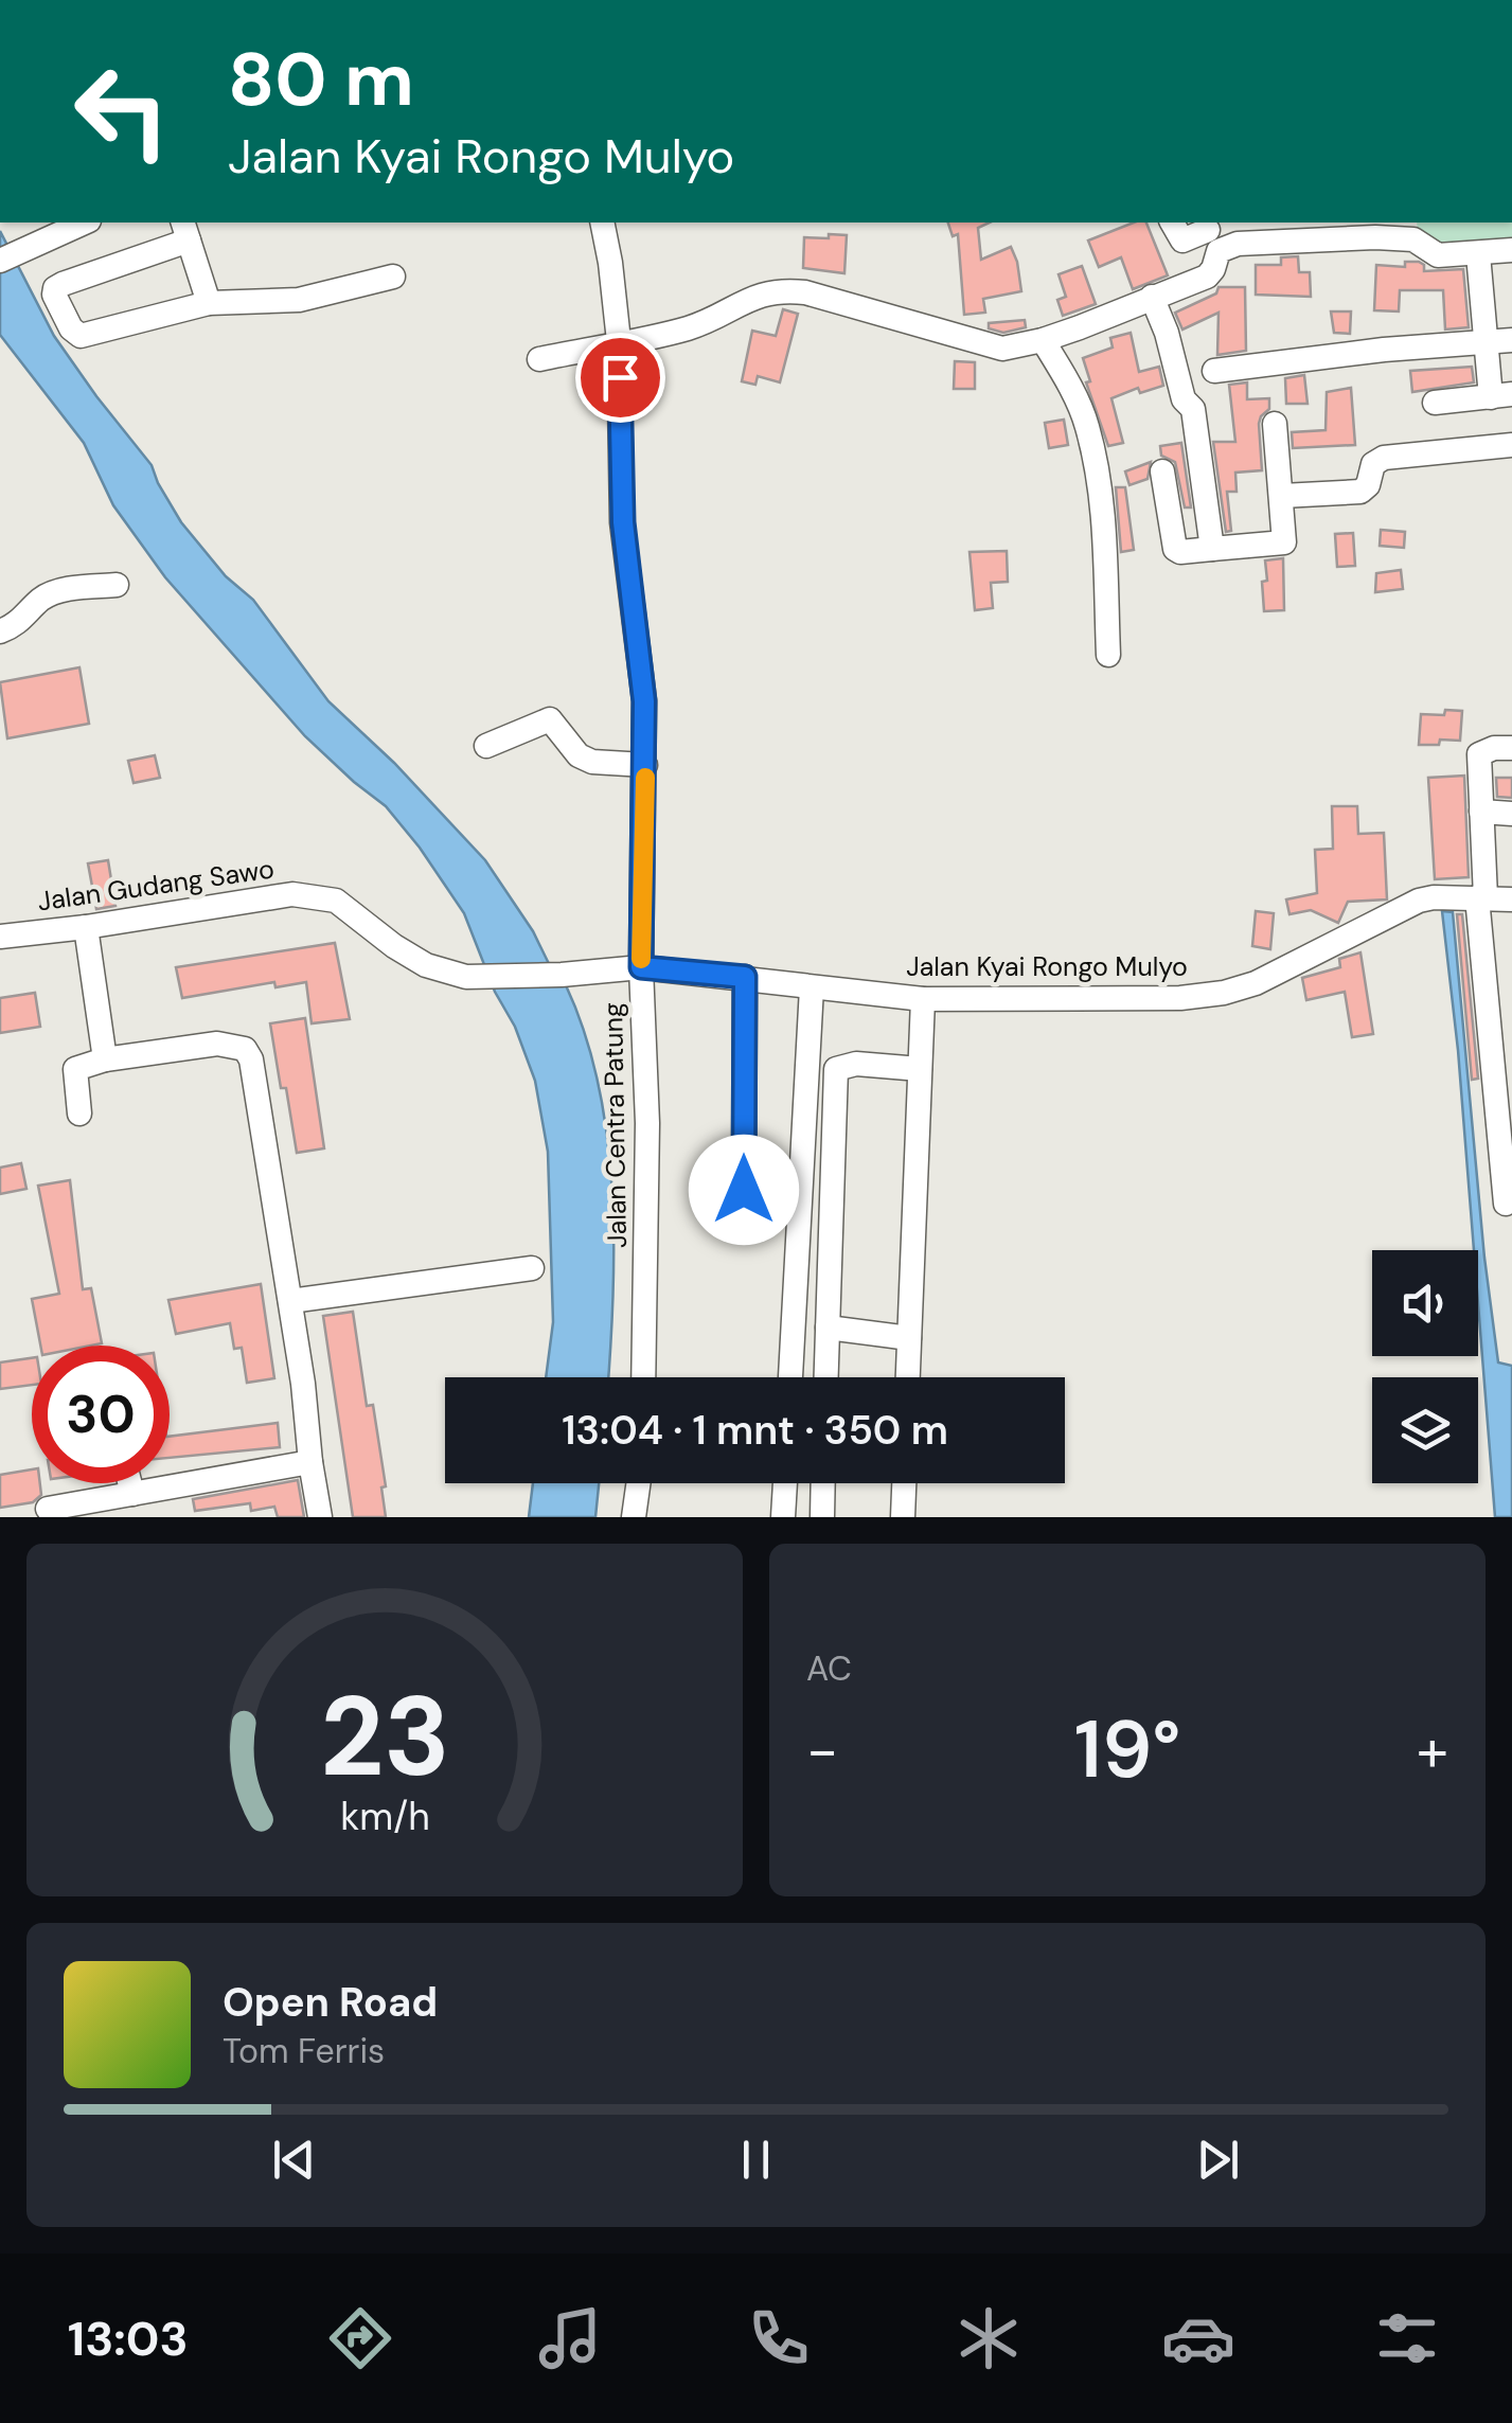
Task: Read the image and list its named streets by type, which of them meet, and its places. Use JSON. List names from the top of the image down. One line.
{"streets":{"street":["Jalan Gudang Sawo","Jalan Kyai Rongo Mulyo","Jalan Centra Patung"]},"crossings":[["Jalan Gudang Sawo","Jalan Kyai Rongo Mulyo"],["Jalan Kyai Rongo Mulyo","Jalan Centra Patung"]],"page":{"turn":["80 m","Jalan Kyai Rongo Mulyo"],"limit":"30","trip":"13:04 · 1 mnt · 350 m","tile":"AC","heat":["−","19°","+"],"song":["Open Road","Tom Ferris"],"tabs":"13:03","gauge":["23","km/h"]}}
